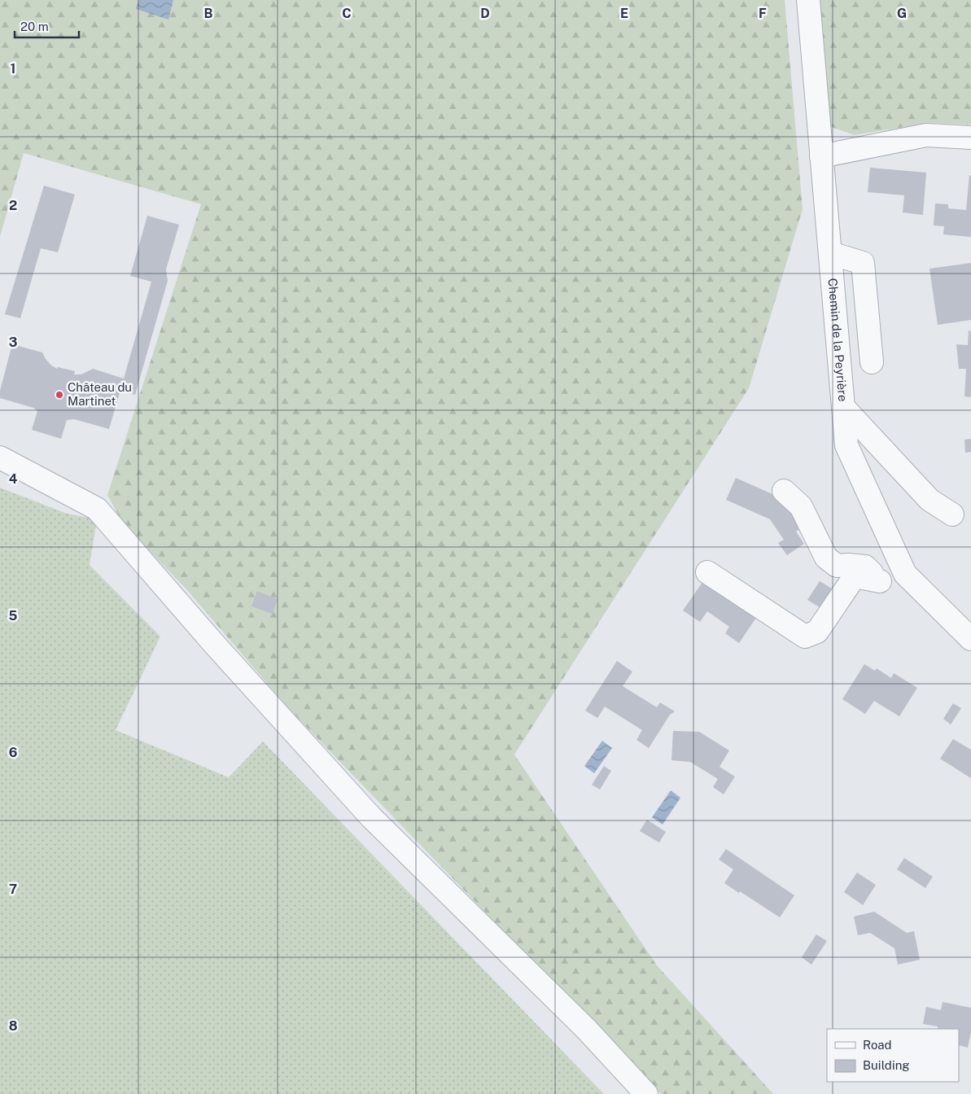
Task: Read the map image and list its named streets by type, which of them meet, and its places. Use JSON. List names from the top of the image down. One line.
{"streets":{"street":["Chemin de la Peyrière"]},"places":["Château du Martinet"],"legend":["Road","Building"],"scale_bar":"20 m","grid":{"columns":["B","C","D","E","F","G"],"rows":["1","2","3","4","5","6","7","8"]}}
